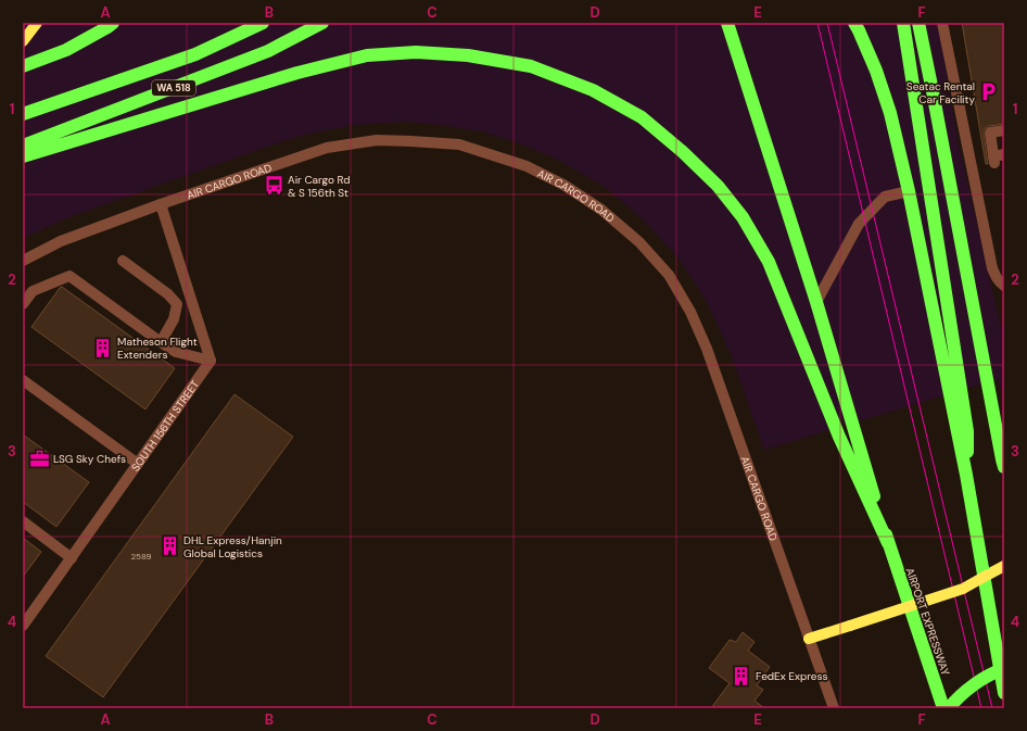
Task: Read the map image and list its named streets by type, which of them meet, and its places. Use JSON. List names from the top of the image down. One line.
{"streets":{"highway":["WA 518","AIRPORT EXPRESSWAY"],"street":["AIR CARGO ROAD","SOUTH 156TH STREET"]},"places":{"parking":["Seatac Rental Car Facility"],"bus stop":["Air Cargo Rd & S 156th St"],"building":["Matheson Flight Extenders","DHL Express/Hanjin Global Logistics","FedEx Express"],"office":["LSG Sky Chefs"]},"house_numbers":["2589"],"grid":{"columns":["A","B","C","D","E","F"],"rows":["1","2","3","4"]}}
